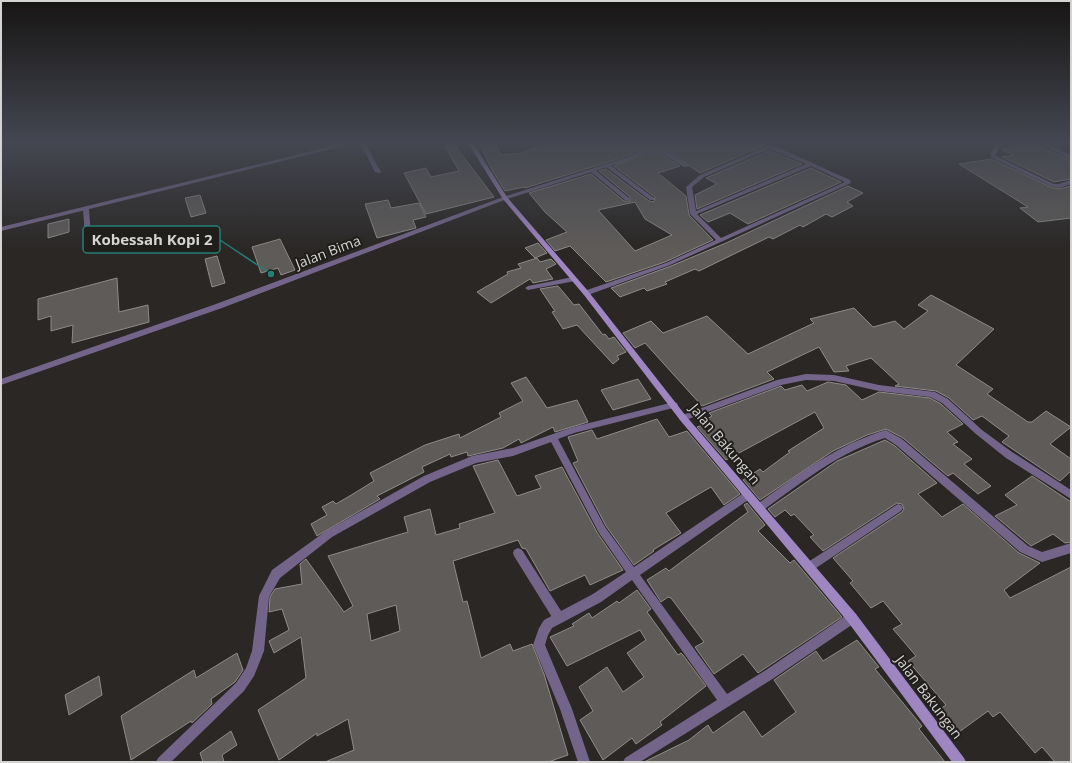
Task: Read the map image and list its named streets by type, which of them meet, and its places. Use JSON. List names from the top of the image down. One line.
{"streets":{"main road":["Jalan Bakungan"],"street":["Jalan Bima"]},"crossings":[["Jalan Bima","Jalan Bakungan"]],"places":["Kobessah Kopi 2"]}
